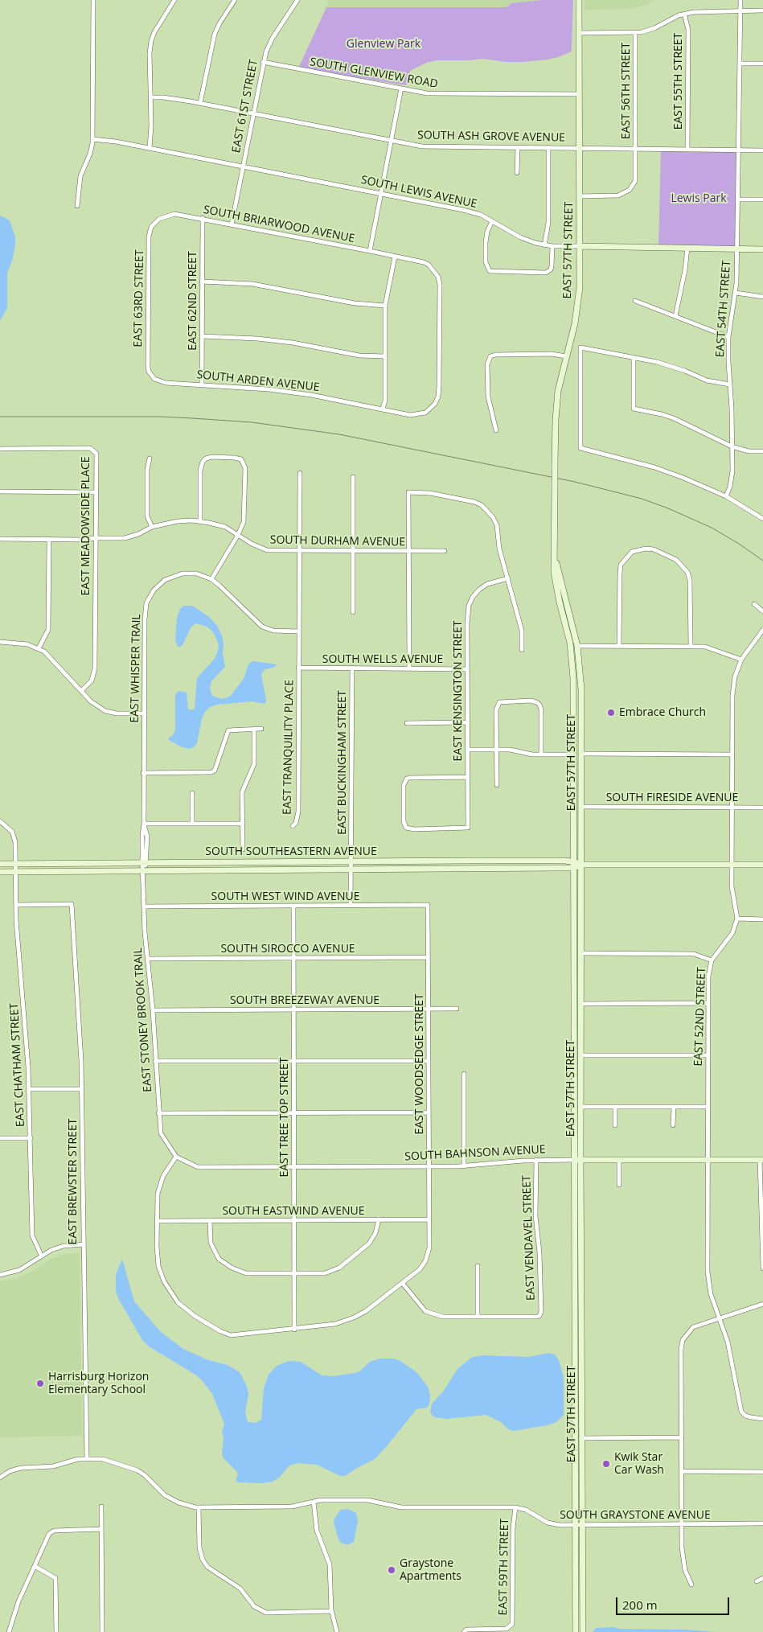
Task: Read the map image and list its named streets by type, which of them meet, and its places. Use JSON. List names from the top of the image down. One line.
{"streets":{"main road":["SOUTH LEWIS AVENUE","EAST 57TH STREET","SOUTH SOUTHEASTERN AVENUE","SOUTH BAHNSON AVENUE"],"street":["SOUTH GLENVIEW ROAD","EAST 55TH STREET","EAST 56TH STREET","EAST 61ST STREET","SOUTH ASH GROVE AVENUE","SOUTH BRIARWOOD AVENUE","EAST 63RD STREET","EAST 62ND STREET","EAST 54TH STREET","SOUTH ARDEN AVENUE","EAST MEADOWSIDE PLACE","SOUTH DURHAM AVENUE","SOUTH WELLS AVENUE","EAST WHISPER TRAIL","EAST KENSINGTON STREET","EAST TRANQUILITY PLACE","EAST BUCKINGHAM STREET","SOUTH FIRESIDE AVENUE","SOUTH WEST WIND AVENUE","SOUTH SIROCCO AVENUE","SOUTH BREEZEWAY AVENUE","EAST 52ND STREET","EAST STONEY BROOK TRAIL","EAST WOODSEDGE STREET","EAST CHATHAM STREET","EAST TREE TOP STREET","EAST BREWSTER STREET","SOUTH EASTWIND AVENUE","EAST VENDAVEL STREET","SOUTH GRAYSTONE AVENUE","EAST 59TH STREET"]},"crossings":[["SOUTH GLENVIEW ROAD","EAST 61ST STREET"],["SOUTH GLENVIEW ROAD","EAST 57TH STREET"],["EAST 55TH STREET","SOUTH ASH GROVE AVENUE"],["EAST 56TH STREET","SOUTH ASH GROVE AVENUE"],["EAST 56TH STREET","EAST 57TH STREET"],["EAST 61ST STREET","SOUTH ASH GROVE AVENUE"],["EAST 61ST STREET","SOUTH LEWIS AVENUE"],["EAST 61ST STREET","SOUTH BRIARWOOD AVENUE"],["SOUTH ASH GROVE AVENUE","EAST 57TH STREET"],["SOUTH ASH GROVE AVENUE","EAST 54TH STREET"],["SOUTH LEWIS AVENUE","EAST 57TH STREET"],["SOUTH LEWIS AVENUE","EAST 54TH STREET"],["SOUTH BRIARWOOD AVENUE","EAST 63RD STREET"],["SOUTH BRIARWOOD AVENUE","EAST 62ND STREET"],["SOUTH BRIARWOOD AVENUE","SOUTH ARDEN AVENUE"],["EAST 57TH STREET","SOUTH FIRESIDE AVENUE"],["EAST 57TH STREET","SOUTH SOUTHEASTERN AVENUE"],["EAST 57TH STREET","SOUTH BAHNSON AVENUE"],["EAST 57TH STREET","SOUTH GRAYSTONE AVENUE"],["EAST 63RD STREET","SOUTH ARDEN AVENUE"],["EAST 62ND STREET","SOUTH ARDEN AVENUE"],["EAST MEADOWSIDE PLACE","SOUTH DURHAM AVENUE"],["SOUTH DURHAM AVENUE","EAST TRANQUILITY PLACE"],["SOUTH WELLS AVENUE","EAST KENSINGTON STREET"],["SOUTH WELLS AVENUE","EAST TRANQUILITY PLACE"],["SOUTH WELLS AVENUE","EAST BUCKINGHAM STREET"],["EAST WHISPER TRAIL","EAST TRANQUILITY PLACE"],["EAST WHISPER TRAIL","SOUTH SOUTHEASTERN AVENUE"],["EAST WHISPER TRAIL","EAST STONEY BROOK TRAIL"],["EAST BUCKINGHAM STREET","SOUTH SOUTHEASTERN AVENUE"],["EAST BUCKINGHAM STREET","SOUTH WEST WIND AVENUE"],["SOUTH SOUTHEASTERN AVENUE","EAST STONEY BROOK TRAIL"],["SOUTH SOUTHEASTERN AVENUE","EAST CHATHAM STREET"],["SOUTH WEST WIND AVENUE","EAST STONEY BROOK TRAIL"],["SOUTH WEST WIND AVENUE","EAST WOODSEDGE STREET"],["SOUTH WEST WIND AVENUE","EAST TREE TOP STREET"],["SOUTH SIROCCO AVENUE","EAST STONEY BROOK TRAIL"],["SOUTH SIROCCO AVENUE","EAST WOODSEDGE STREET"],["SOUTH SIROCCO AVENUE","EAST TREE TOP STREET"],["SOUTH BREEZEWAY AVENUE","EAST STONEY BROOK TRAIL"],["SOUTH BREEZEWAY AVENUE","EAST WOODSEDGE STREET"],["SOUTH BREEZEWAY AVENUE","EAST TREE TOP STREET"],["EAST 52ND STREET","SOUTH BAHNSON AVENUE"],["EAST STONEY BROOK TRAIL","SOUTH BAHNSON AVENUE"],["EAST WOODSEDGE STREET","SOUTH BAHNSON AVENUE"],["EAST WOODSEDGE STREET","SOUTH EASTWIND AVENUE"],["EAST CHATHAM STREET","EAST BREWSTER STREET"],["EAST TREE TOP STREET","SOUTH BAHNSON AVENUE"],["EAST TREE TOP STREET","SOUTH EASTWIND AVENUE"],["SOUTH BAHNSON AVENUE","EAST VENDAVEL STREET"],["EAST BREWSTER STREET","SOUTH GRAYSTONE AVENUE"],["SOUTH GRAYSTONE AVENUE","EAST 59TH STREET"]],"parks":["Glenview Park","Lewis Park"],"places":["Embrace Church","Harrisburg Horizon Elementary School","Kwik Star Car Wash","Graystone Apartments"],"scale_bar":"200 m"}
